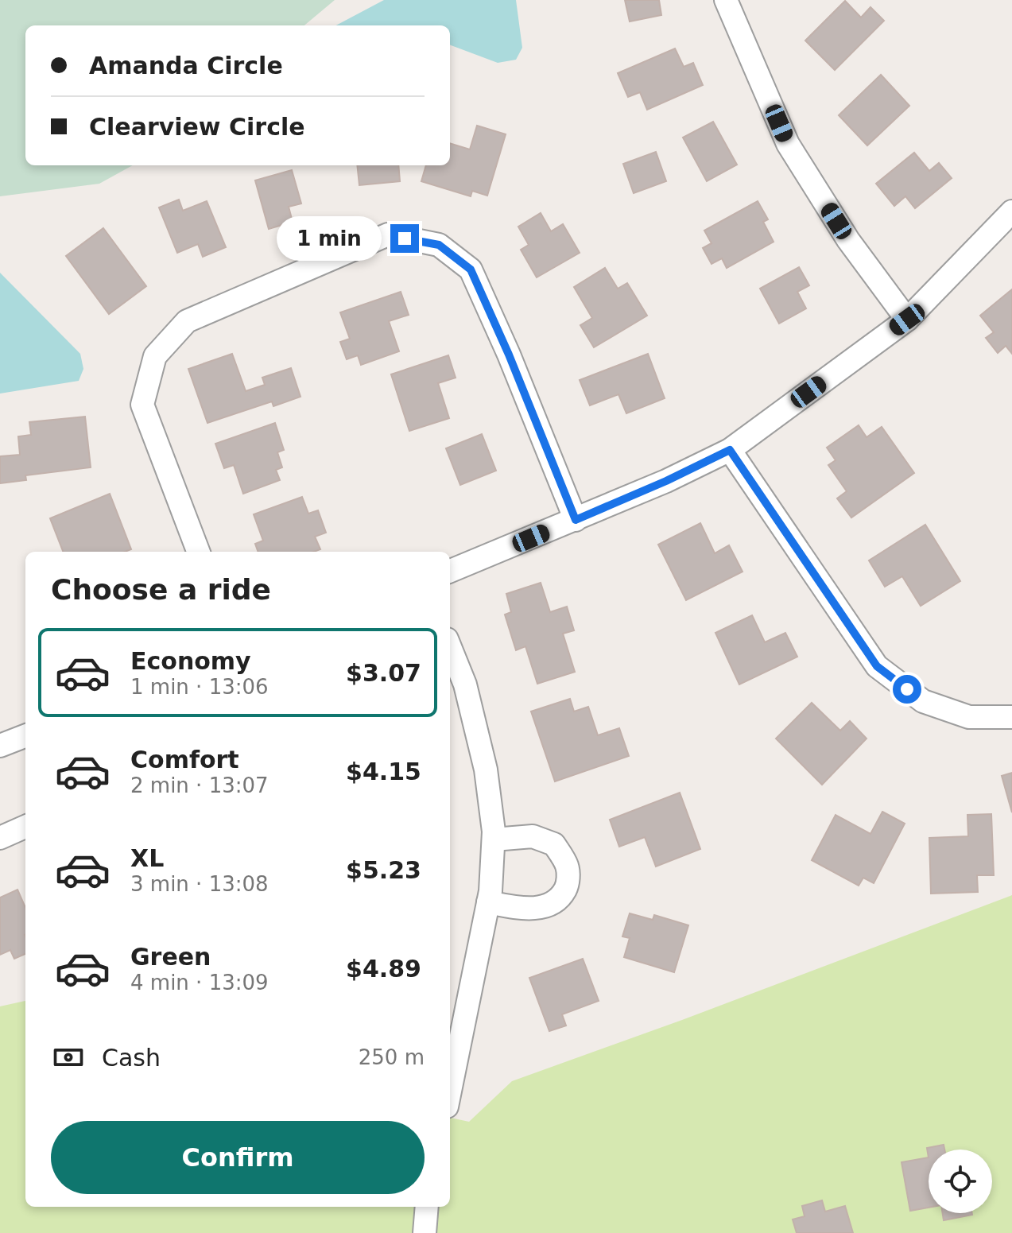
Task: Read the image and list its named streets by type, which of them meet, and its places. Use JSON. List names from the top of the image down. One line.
{"page":{"banner":["Amanda Circle","Clearview Circle"],"bubble":"1 min","heading":"Choose a ride","list":[{"name":"Economy","note":"1 min · 13:06","value":"$3.07"},{"name":"Comfort","note":"2 min · 13:07","value":"$4.15"},{"name":"XL","note":"3 min · 13:08","value":"$5.23"},{"name":"Green","note":"4 min · 13:09","value":"$4.89"}],"pay":["Cash","250 m"],"buttons":"Confirm"}}
